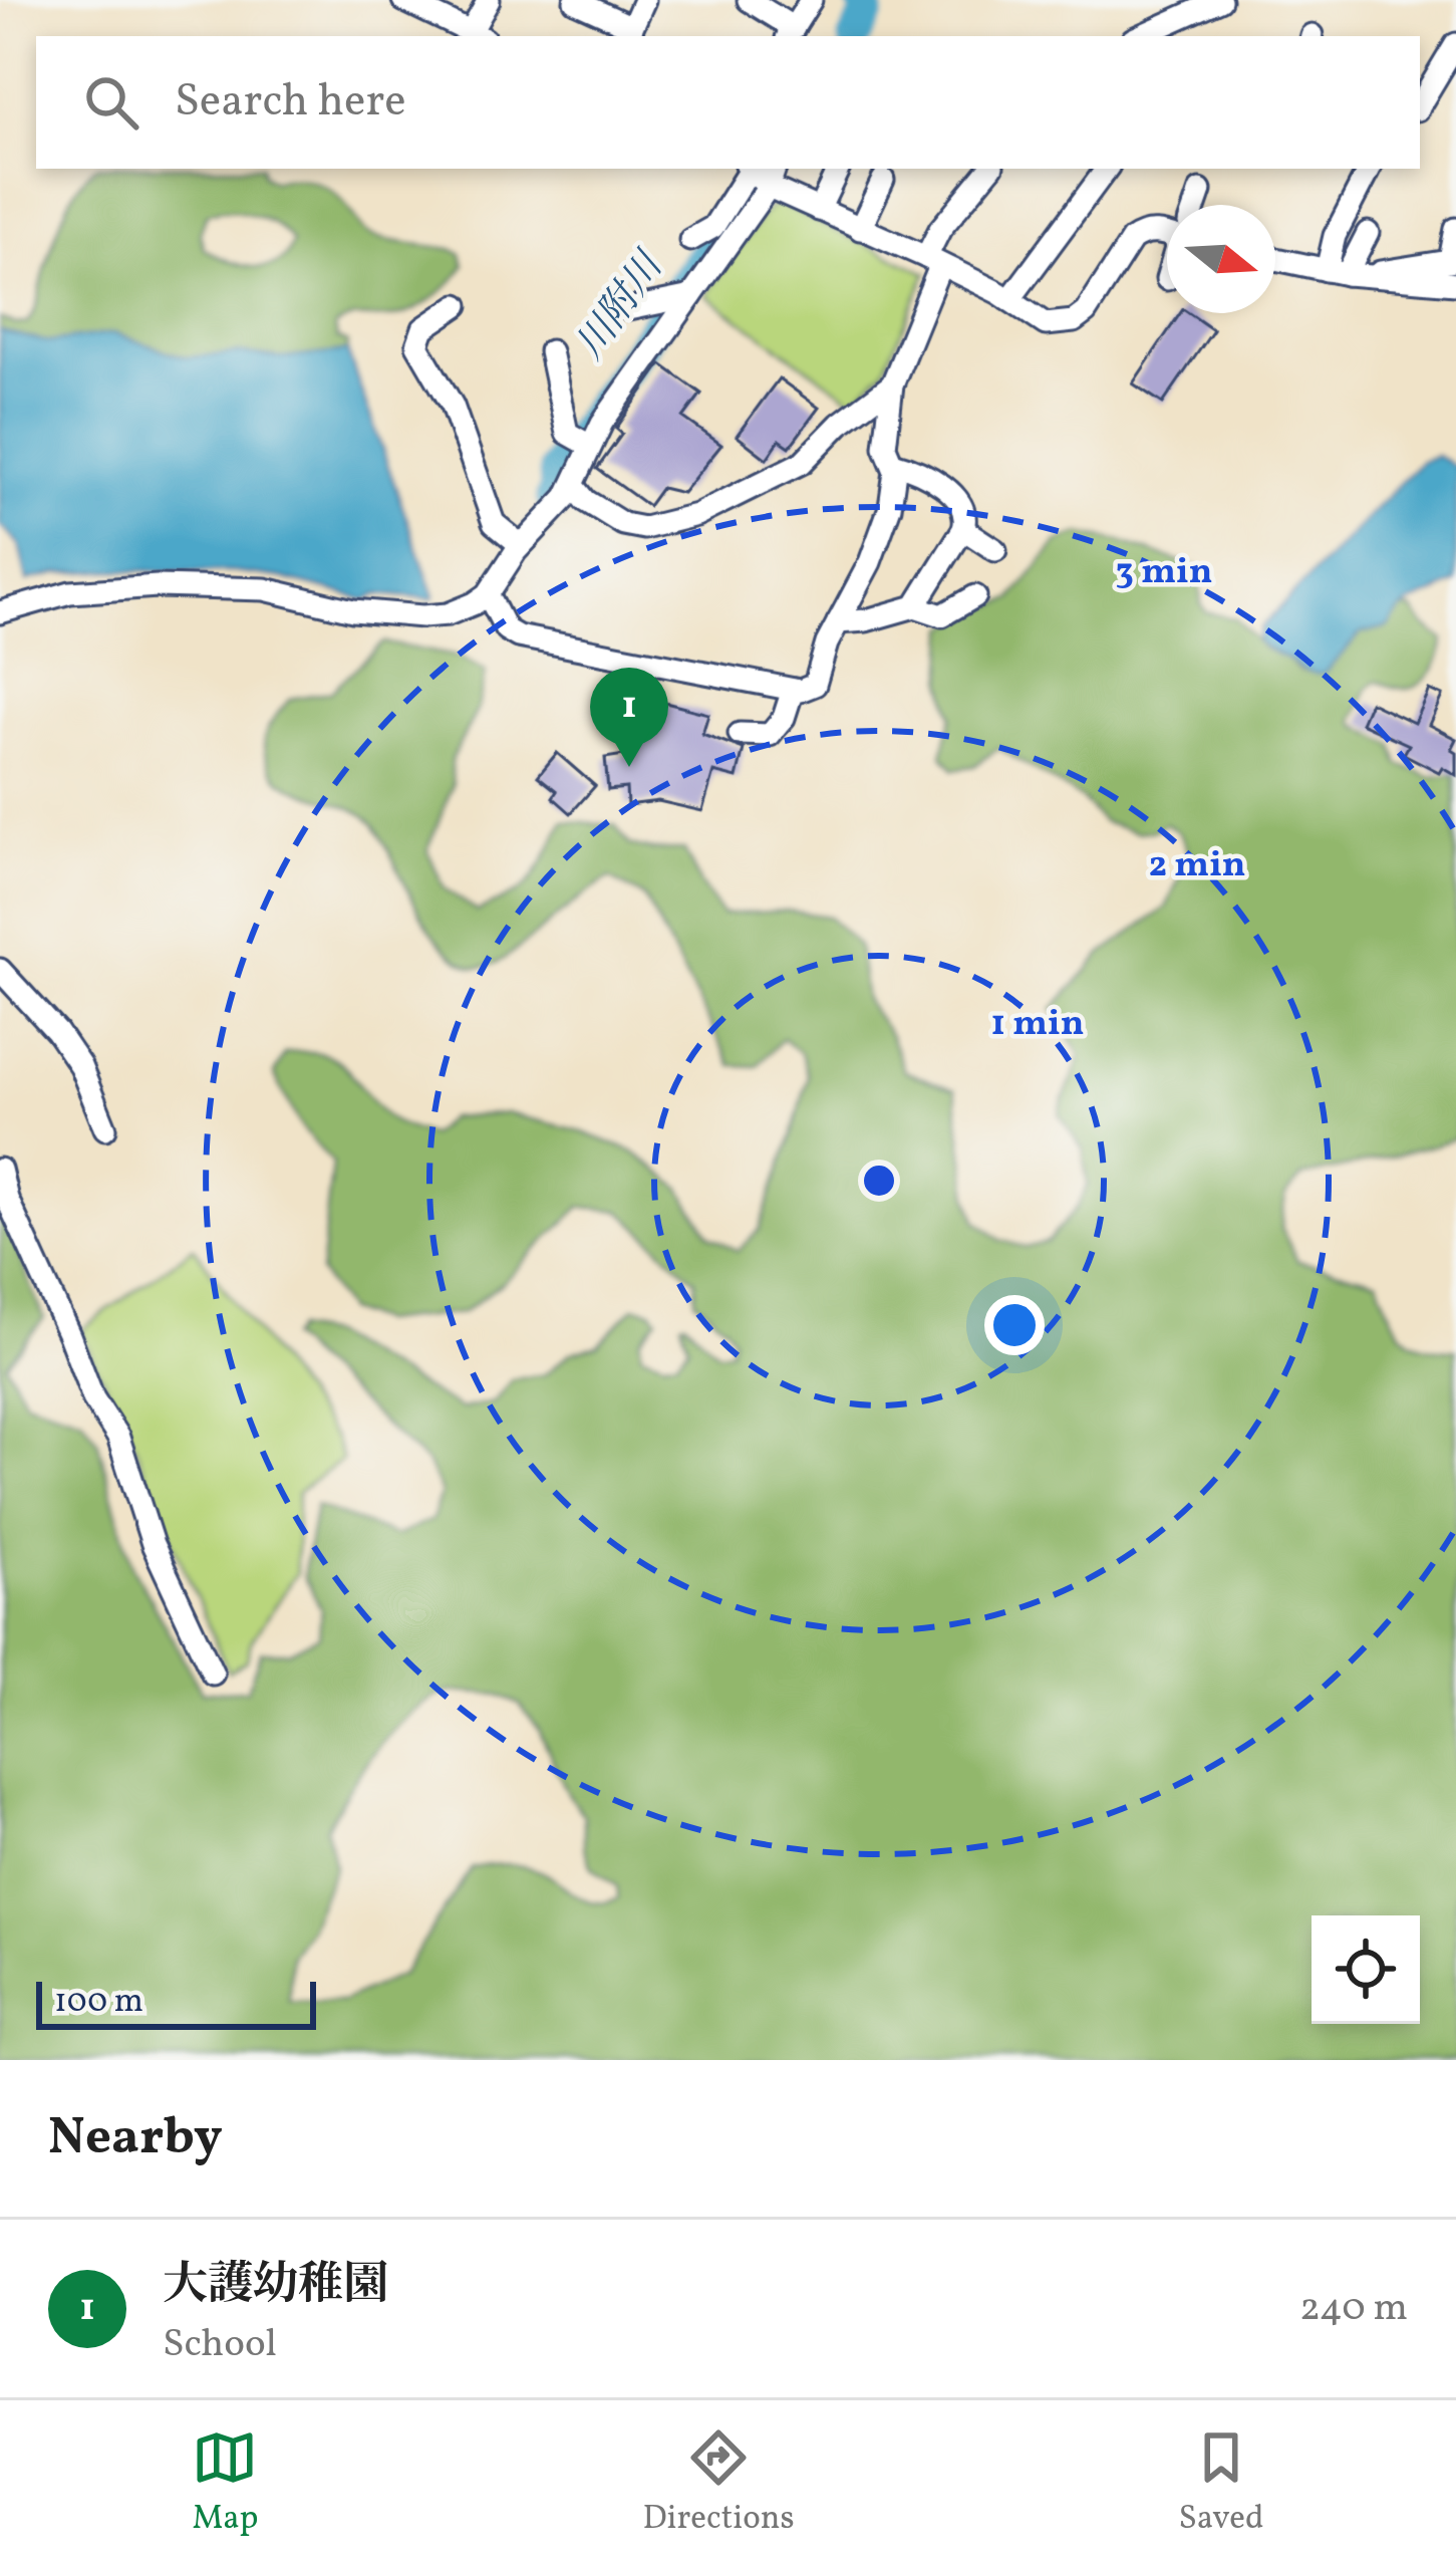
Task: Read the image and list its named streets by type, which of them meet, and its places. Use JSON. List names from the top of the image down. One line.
{"water":["川附川"],"scale_bar":"100 m","north":"right","page":{"search":"Search here","pins":"1","scale":"100 m","heading":"Nearby","list":[{"mark":"1","name":"大護幼稚園","note":"School","value":"240 m"}],"nav":["Map","Directions","Saved"]},"rings":["3 min","2 min","1 min"]}
